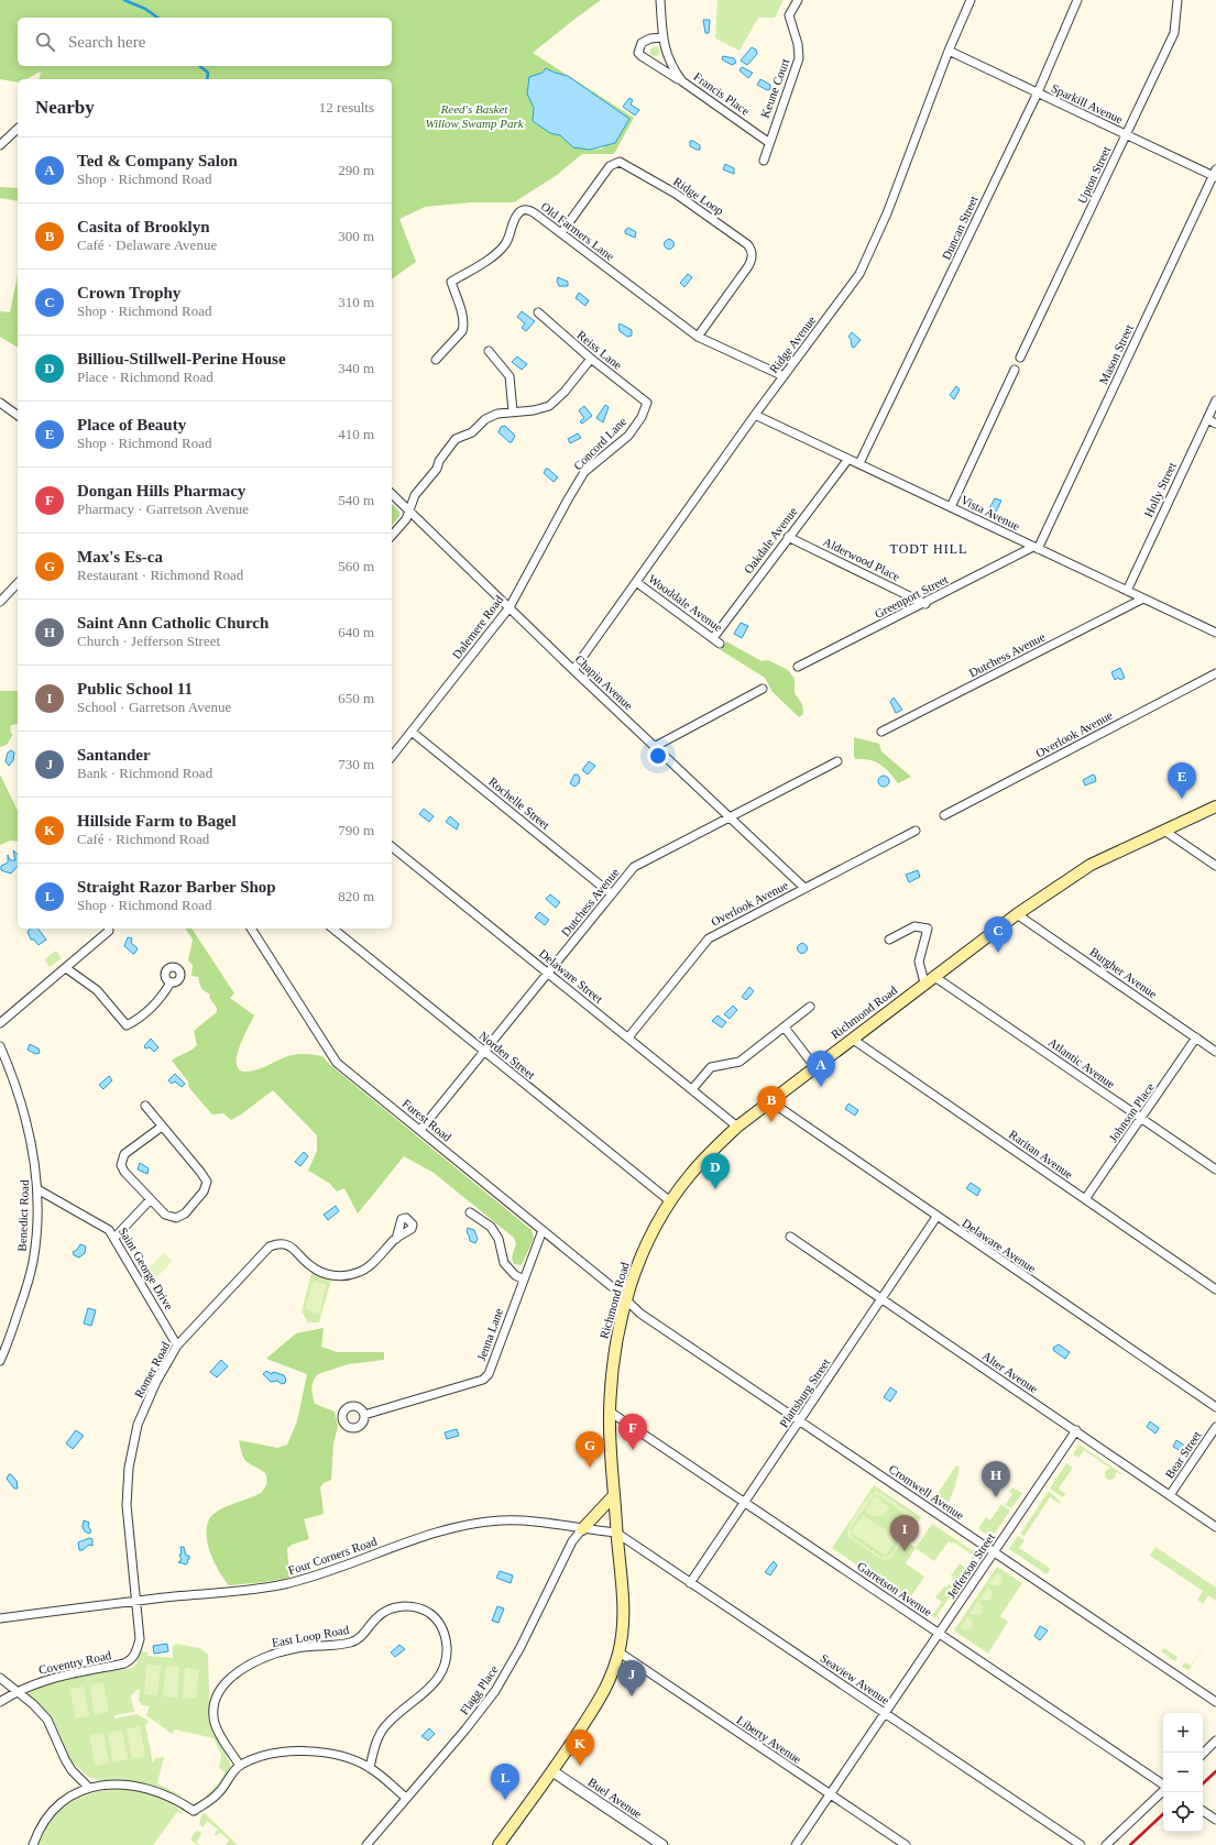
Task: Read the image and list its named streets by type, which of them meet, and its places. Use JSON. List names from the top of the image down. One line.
{"streets":{"main road":["Richmond Road"],"street":["Keune Court","Francis Place","Sparkill Avenue","Upton Street","Ridge Loop","Duncan Street","Old Farmers Lane","Ridge Avenue","Reiss Lane","Mason Street","Concord Lane","Holly Street","Vista Avenue","Oakdale Avenue","Alderwood Place","Greenport Street","Wooddale Avenue","Dalemere Road","Dutchess Avenue","Chapin Avenue","Overlook Avenue","Rochelle Street","Burgher Avenue","Delaware Street","Norden Street","Atlantic Avenue","Johnson Place","Forest Road","Raritan Avenue","Benedict Road","Delaware Avenue","Saint George Drive","Jenna Lane","Romer Road","Alter Avenue","Plattsburg Street","Bear Street","Cromwell Avenue","Four Corners Road","Jefferson Street","Garretson Avenue","East Loop Road","Coventry Road","Seaview Avenue","Flagg Place","Liberty Avenue","Buel Avenue"]},"crossings":[["Keune Court","Francis Place"],["Sparkill Avenue","Upton Street"],["Sparkill Avenue","Duncan Street"],["Sparkill Avenue","Ridge Avenue"],["Sparkill Avenue","Mason Street"],["Ridge Loop","Old Farmers Lane"],["Duncan Street","Vista Avenue"],["Old Farmers Lane","Ridge Avenue"],["Ridge Avenue","Vista Avenue"],["Ridge Avenue","Wooddale Avenue"],["Ridge Avenue","Chapin Avenue"],["Reiss Lane","Concord Lane"],["Mason Street","Vista Avenue"],["Mason Street","Greenport Street"],["Concord Lane","Dalemere Road"],["Holly Street","Vista Avenue"],["Vista Avenue","Oakdale Avenue"],["Vista Avenue","Greenport Street"],["Vista Avenue","Dutchess Avenue"],["Oakdale Avenue","Alderwood Place"],["Oakdale Avenue","Wooddale Avenue"],["Alderwood Place","Greenport Street"],["Dalemere Road","Chapin Avenue"],["Dalemere Road","Rochelle Street"],["Dutchess Avenue","Chapin Avenue"],["Dutchess Avenue","Rochelle Street"],["Dutchess Avenue","Delaware Street"],["Dutchess Avenue","Norden Street"],["Dutchess Avenue","Forest Road"],["Chapin Avenue","Overlook Avenue"],["Overlook Avenue","Delaware Street"],["Burgher Avenue","Richmond Road"],["Burgher Avenue","Johnson Place"],["Delaware Street","Richmond Road"],["Richmond Road","Norden Street"],["Richmond Road","Atlantic Avenue"],["Richmond Road","Forest Road"],["Richmond Road","Raritan Avenue"],["Richmond Road","Delaware Avenue"],["Richmond Road","Cromwell Avenue"],["Richmond Road","Four Corners Road"],["Richmond Road","Garretson Avenue"],["Richmond Road","Seaview Avenue"],["Richmond Road","Liberty Avenue"],["Richmond Road","Buel Avenue"],["Atlantic Avenue","Johnson Place"],["Johnson Place","Raritan Avenue"],["Forest Road","Jenna Lane"],["Forest Road","Cromwell Avenue"],["Benedict Road","Saint George Drive"],["Delaware Avenue","Plattsburg Street"],["Saint George Drive","Romer Road"],["Romer Road","Four Corners Road"],["Romer Road","Coventry Road"],["Alter Avenue","Plattsburg Street"],["Alter Avenue","Bear Street"],["Alter Avenue","Jefferson Street"],["Plattsburg Street","Cromwell Avenue"],["Plattsburg Street","Garretson Avenue"],["Plattsburg Street","Seaview Avenue"],["Cromwell Avenue","Jefferson Street"],["Four Corners Road","Seaview Avenue"],["Four Corners Road","Flagg Place"],["Jefferson Street","Garretson Avenue"],["Jefferson Street","Seaview Avenue"],["Jefferson Street","Liberty Avenue"]],"districts":["TODT HILL"],"parks":["Reed's Basket Willow Swamp Park"],"page":{"search":"Search here","heading":["Nearby","12 results"],"list":[{"mark":"A","name":"Ted & Company Salon","note":"Shop · Richmond Road","value":"290 m"},{"mark":"B","name":"Casita of Brooklyn","note":"Café · Delaware Avenue","value":"300 m"},{"mark":"C","name":"Crown Trophy","note":"Shop · Richmond Road","value":"310 m"},{"mark":"D","name":"Billiou-Stillwell-Perine House","note":"Place · Richmond Road","value":"340 m"},{"mark":"E","name":"Place of Beauty","note":"Shop · Richmond Road","value":"410 m"},{"mark":"F","name":"Dongan Hills Pharmacy","note":"Pharmacy · Garretson Avenue","value":"540 m"},{"mark":"G","name":"Max's Es-ca","note":"Restaurant · Richmond Road","value":"560 m"},{"mark":"H","name":"Saint Ann Catholic Church","note":"Church · Jefferson Street","value":"640 m"},{"mark":"I","name":"Public School 11","note":"School · Garretson Avenue","value":"650 m"},{"mark":"J","name":"Santander","note":"Bank · Richmond Road","value":"730 m"},{"mark":"K","name":"Hillside Farm to Bagel","note":"Café · Richmond Road","value":"790 m"},{"mark":"L","name":"Straight Razor Barber Shop","note":"Shop · Richmond Road","value":"820 m"}],"pins":["E","C","A","B","D","F","G","H","I","J","K","L"],"map_buttons":["+","−"]}}
